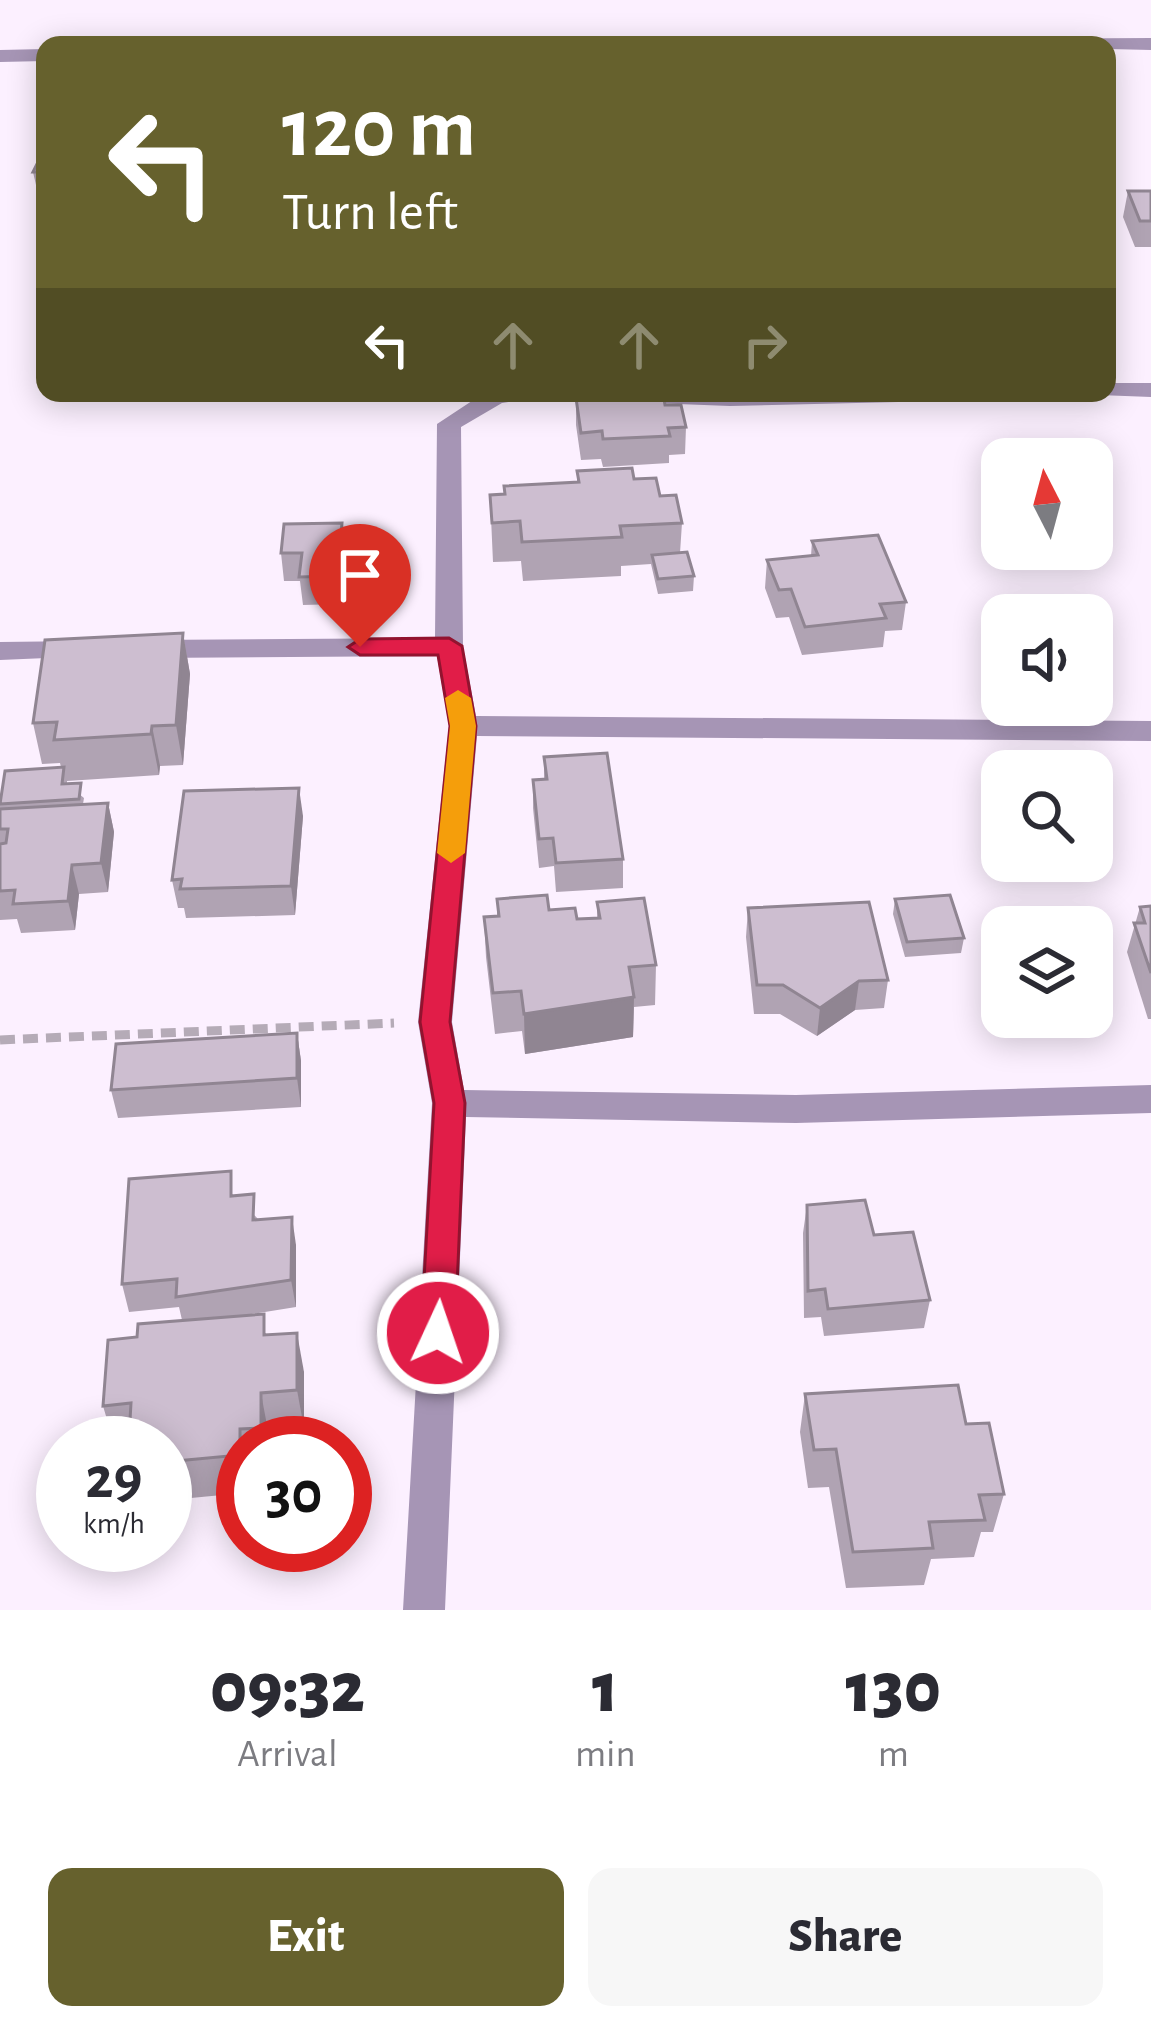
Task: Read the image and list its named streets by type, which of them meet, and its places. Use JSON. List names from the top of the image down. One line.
{"north":"top","page":{"turn":["120 m","Turn left"],"speed":"29 km/h","limit":"30","eta":["09:32","Arrival","1","min","130","m"],"buttons":["Exit","Share"]}}
